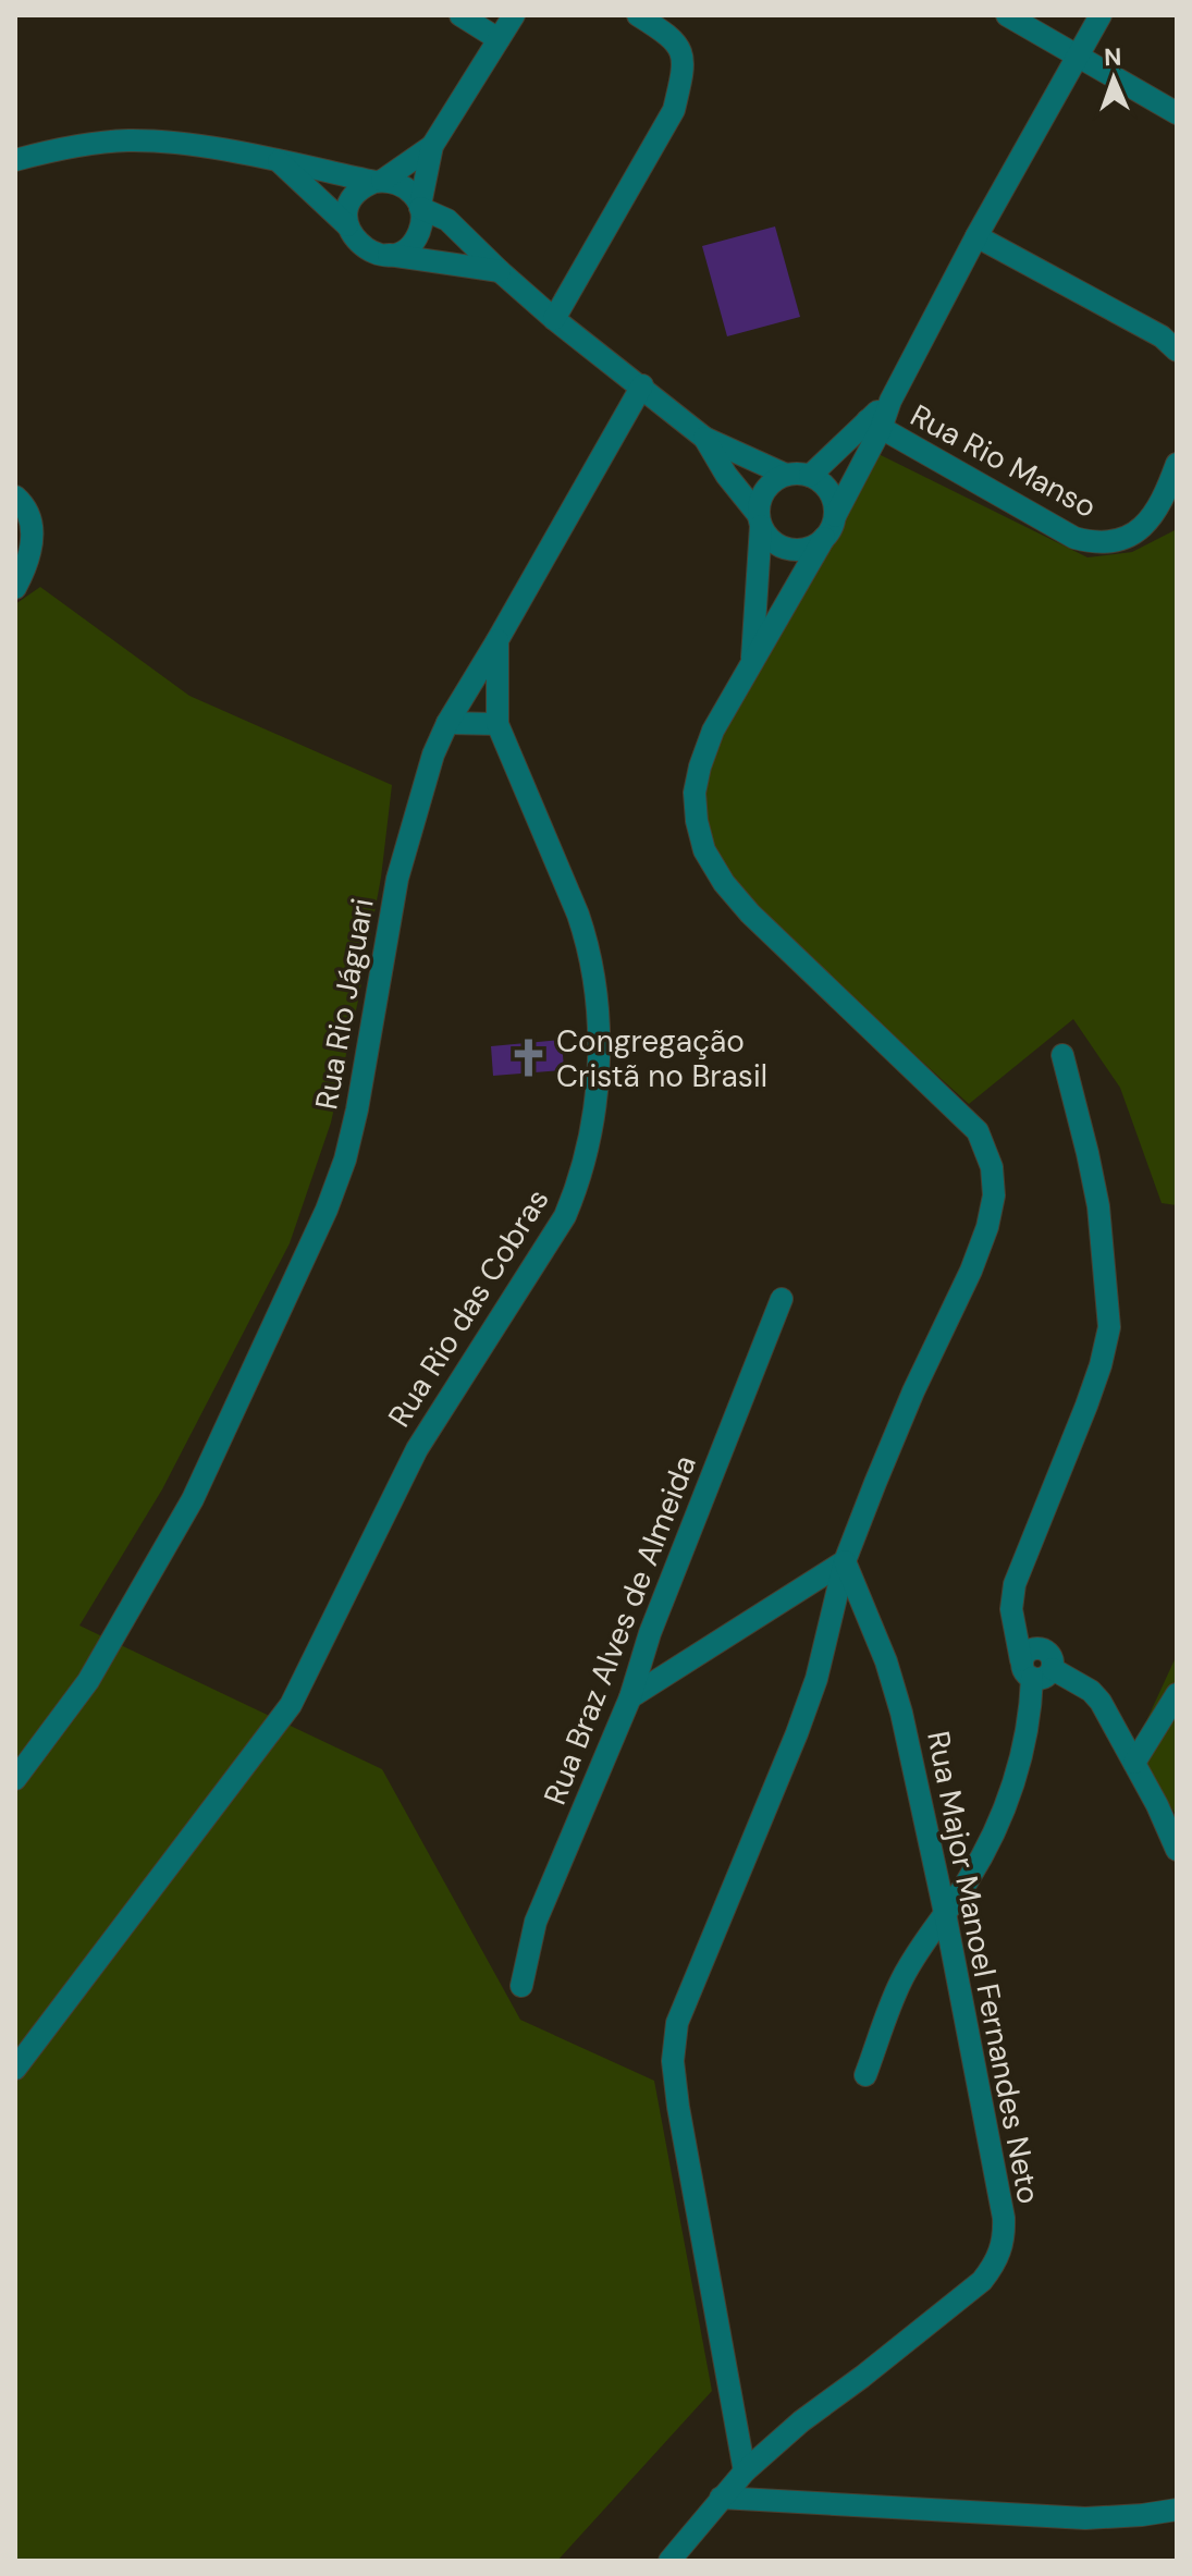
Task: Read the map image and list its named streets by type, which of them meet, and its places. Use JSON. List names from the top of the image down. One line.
{"streets":{"street":["Rua Rio Manso","Rua Rio Jáguari","Rua Rio das Cobras","Rua Braz Alves de Almeida","Rua Major Manoel Fernandes Neto"]},"crossings":[["Rua Rio Jáguari","Rua Rio das Cobras"]],"places":{"church":["Congregação Cristã no Brasil"]},"north":"top"}
